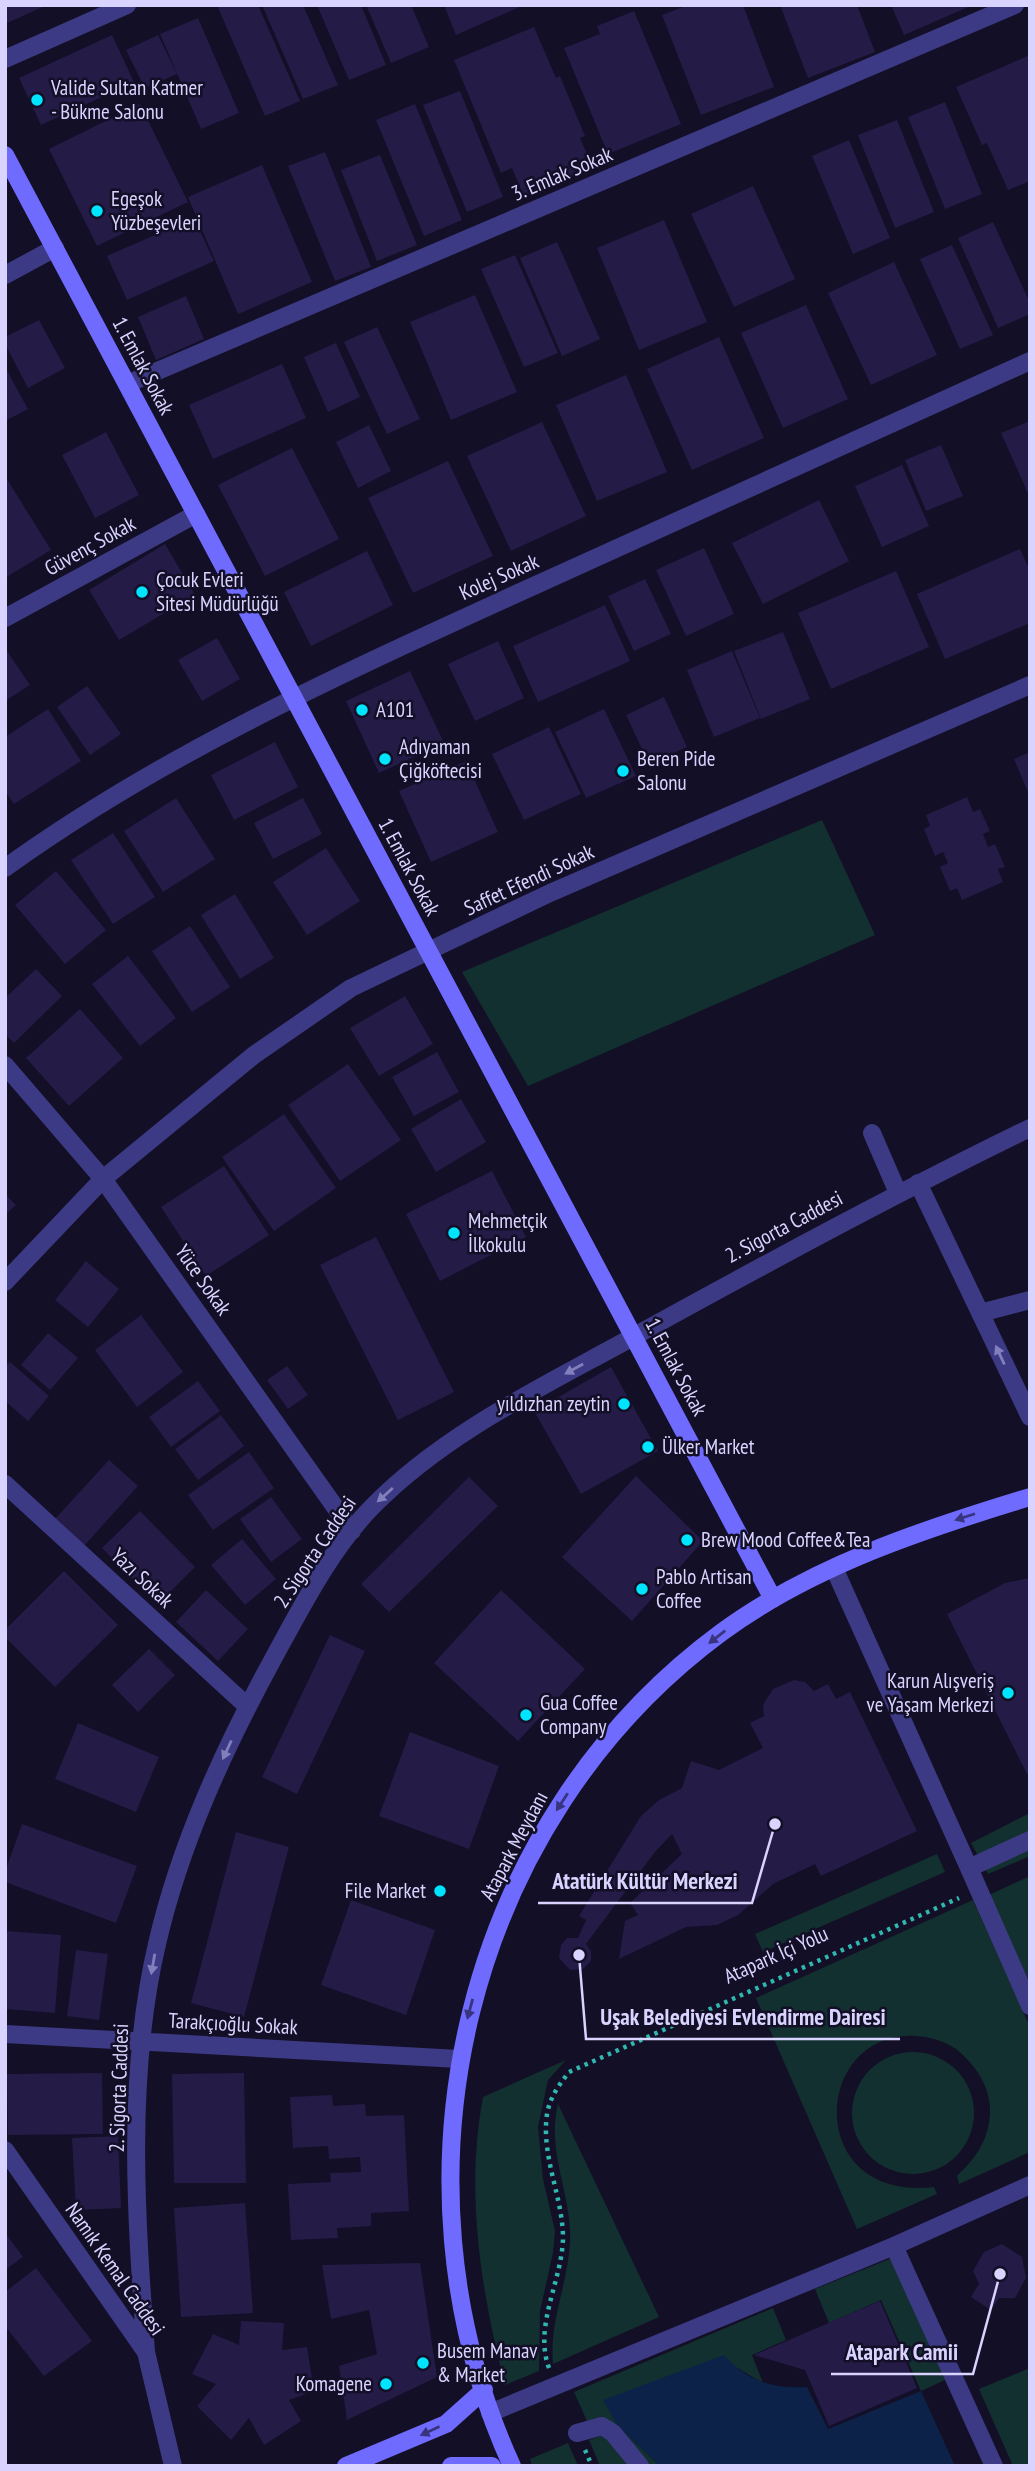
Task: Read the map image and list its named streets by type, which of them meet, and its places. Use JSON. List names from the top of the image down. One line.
{"streets":{"street":["3. Emlak Sokak","1. Emlak Sokak","Güvenç Sokak","Kolej Sokak","Saffet Efendi Sokak","2. Sigorta Caddesi","Yüce Sokak","Yazı Sokak","Atapark Meydanı","Tarakçıoğlu Sokak","Namık Kemal Caddesi"],"path":["Atapark İçi Yolu"]},"crossings":[["3. Emlak Sokak","1. Emlak Sokak"],["1. Emlak Sokak","Güvenç Sokak"],["1. Emlak Sokak","Kolej Sokak"],["1. Emlak Sokak","Saffet Efendi Sokak"],["1. Emlak Sokak","2. Sigorta Caddesi"],["1. Emlak Sokak","Atapark Meydanı"],["Saffet Efendi Sokak","Yüce Sokak"],["2. Sigorta Caddesi","Yüce Sokak"],["2. Sigorta Caddesi","Yazı Sokak"],["2. Sigorta Caddesi","Tarakçıoğlu Sokak"],["2. Sigorta Caddesi","Namık Kemal Caddesi"],["Atapark Meydanı","Tarakçıoğlu Sokak"]],"one_way":["2. Sigorta Caddesi","Atapark Meydanı"],"places":["Valide Sultan Katmer - Bükme Salonu","Egeşok Yüzbeşevleri","Çocuk Evleri Sitesi Müdürlüğü","A101","Adıyaman Çiğköftecisi","Beren Pide Salonu","Mehmetçik İlkokulu","yıldızhan zeytin","Ülker Market","Brew Mood Coffee&Tea","Pablo Artisan Coffee","Karun Alışveriş ve Yaşam Merkezi","Gua Coffee Company","Atatürk Kültür Merkezi","File Market","Uşak Belediyesi Evlendirme Dairesi","Atapark Camii","Busem Manav & Market","Komagene"]}
